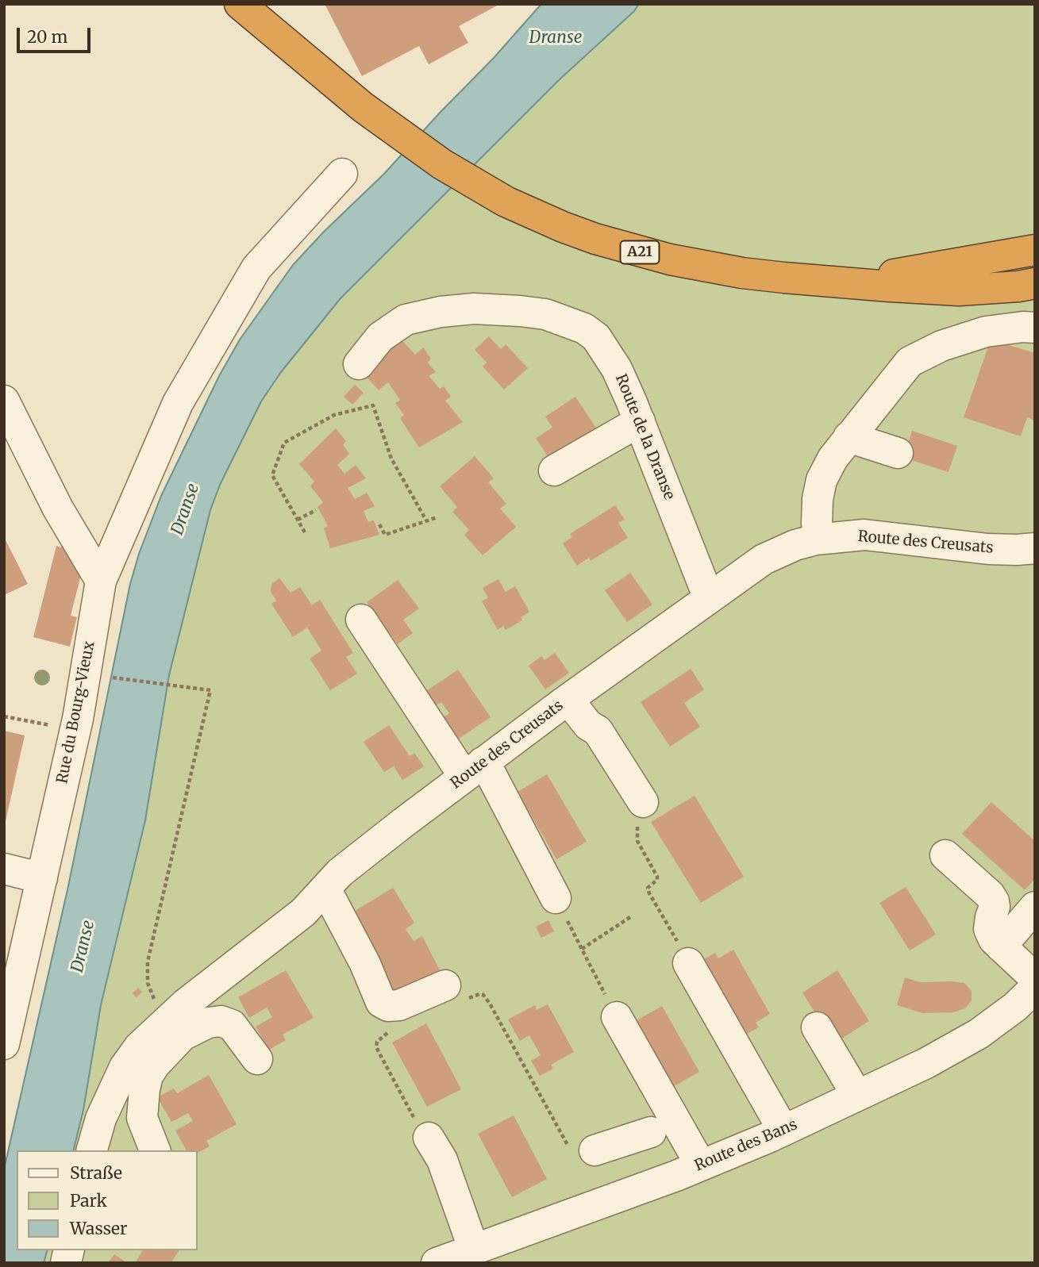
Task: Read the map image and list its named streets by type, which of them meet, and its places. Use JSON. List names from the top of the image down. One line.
{"streets":{"highway":["A21"],"street":["Route de la Dranse","Route des Creusats","Rue du Bourg-Vieux","Route des Bans"]},"crossings":[["Route de la Dranse","Route des Creusats"]],"water":["Dranse"],"legend":["Straße","Park","Wasser"],"scale_bar":"20 m"}
